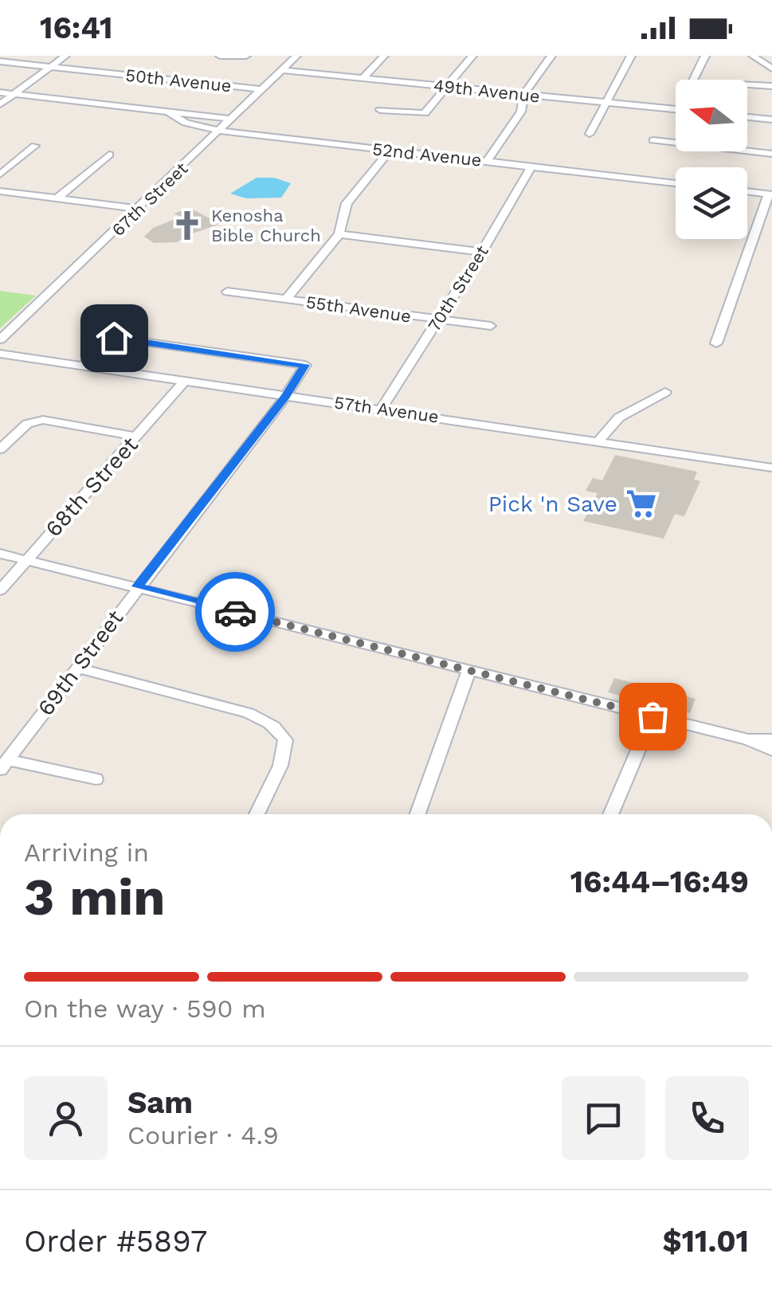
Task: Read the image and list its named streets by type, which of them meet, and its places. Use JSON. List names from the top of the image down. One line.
{"streets":{"street":["50th Avenue","49th Avenue","52nd Avenue","67th Street","70th Street","55th Avenue","57th Avenue","68th Street","69th Street"]},"crossings":[["50th Avenue","67th Street"],["49th Avenue","67th Street"],["52nd Avenue","67th Street"],["52nd Avenue","70th Street"],["70th Street","55th Avenue"],["70th Street","57th Avenue"],["57th Avenue","68th Street"],["57th Avenue","69th Street"]],"places":{"church":["Kenosha Bible Church"],"supermarket":["Pick 'n Save"]},"north":"left","page":{"status":"16:41","heading":["3 min","Arriving in","16:44–16:49"],"panel":["Sam","Courier · 4.9","Order #5897","$11.01"],"bar":"On the way · 590 m"}}
